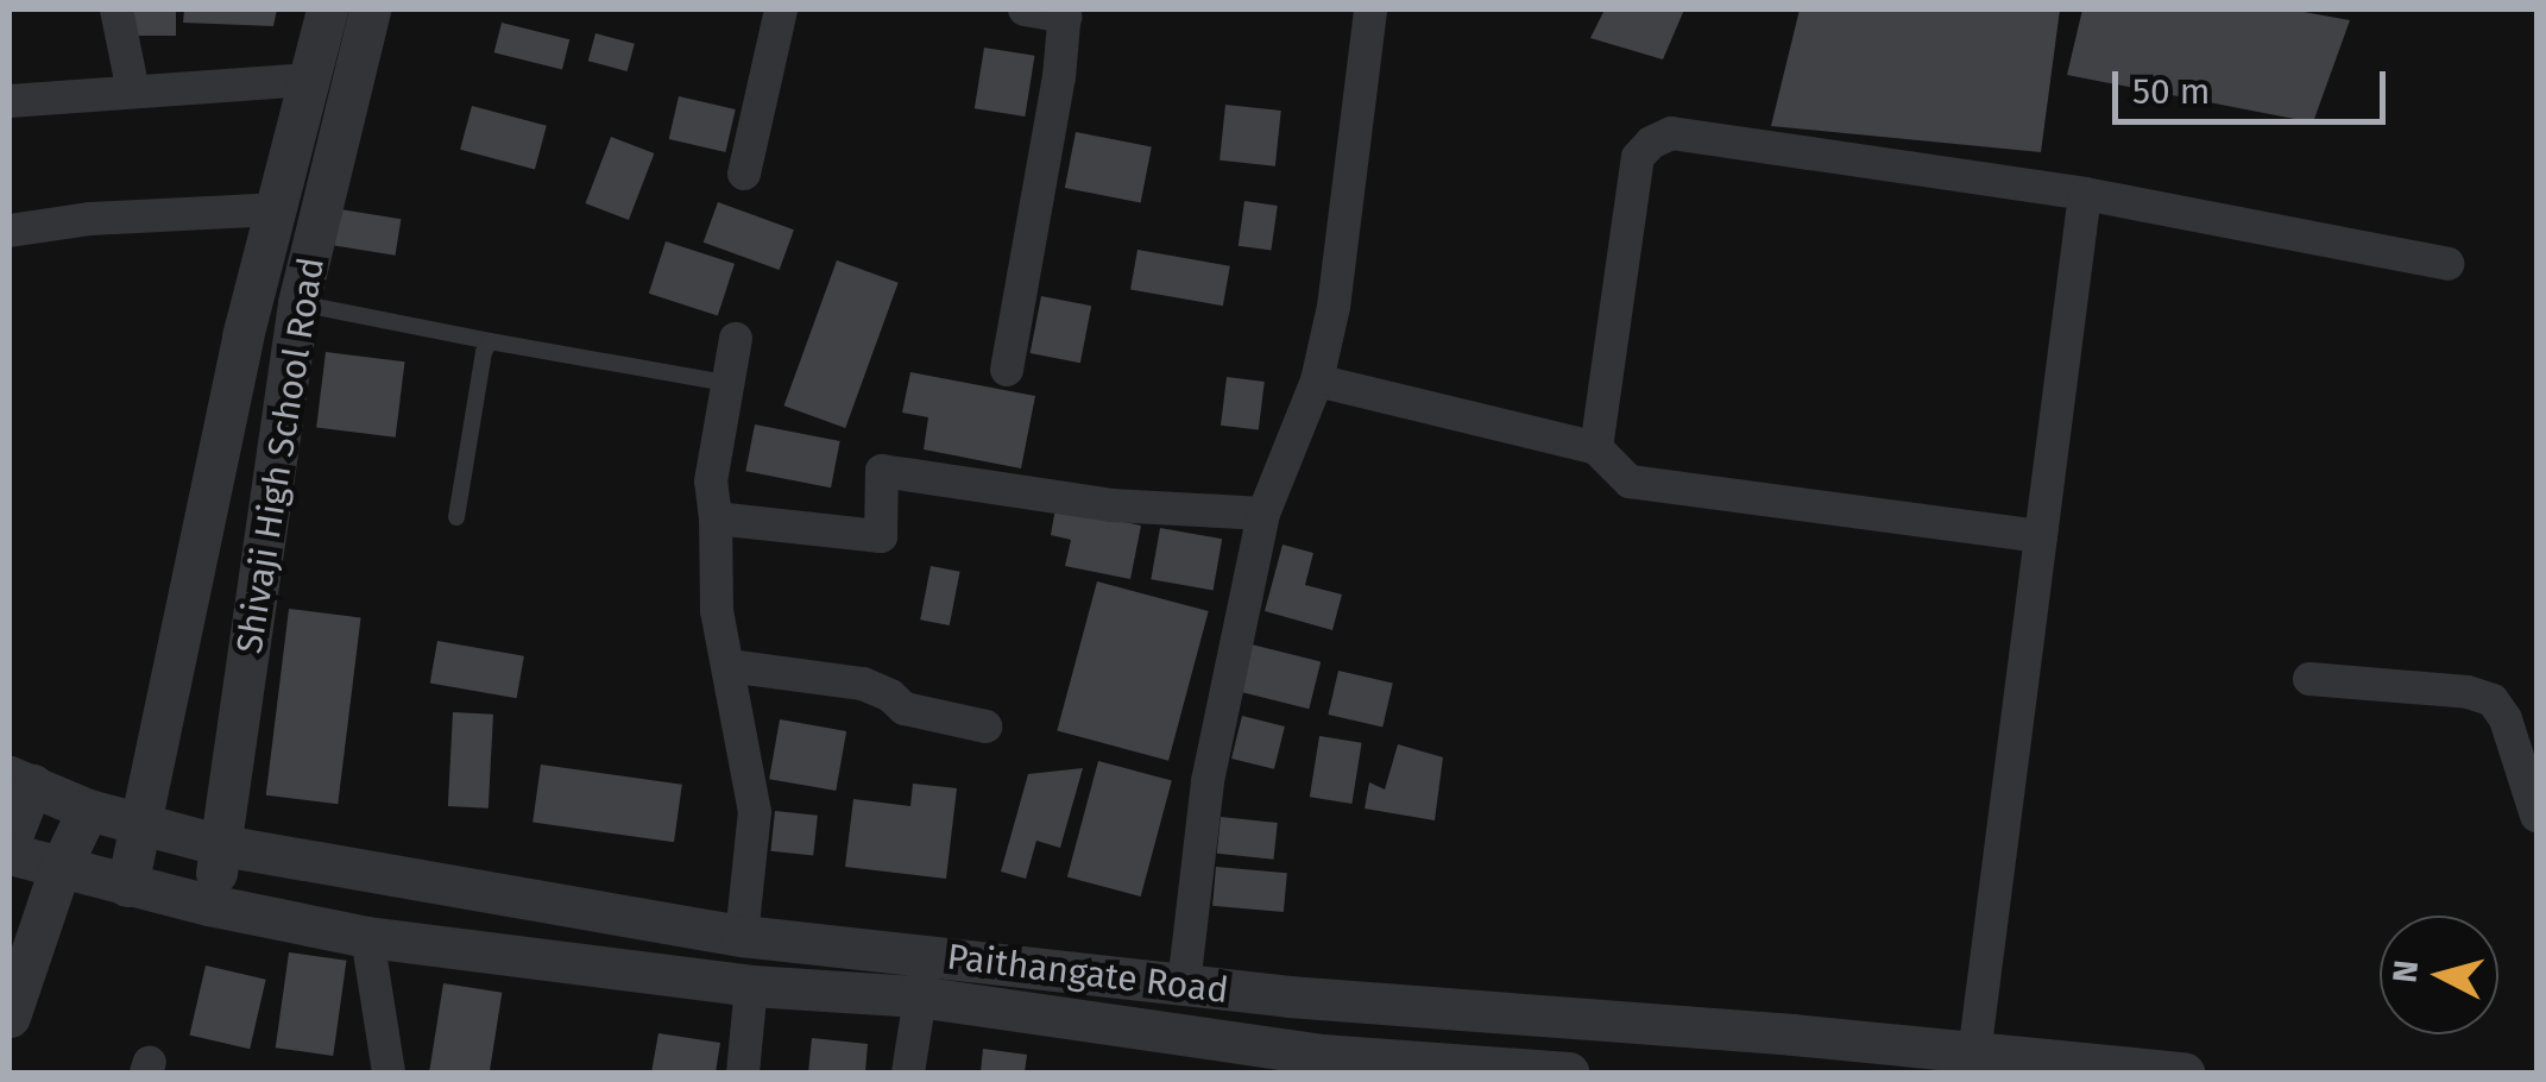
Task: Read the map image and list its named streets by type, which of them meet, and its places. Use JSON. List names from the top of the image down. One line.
{"streets":{"street":["Shivaji High School Road","Paithangate Road"]},"crossings":[["Shivaji High School Road","Paithangate Road"]],"scale_bar":"50 m","north":"left"}
